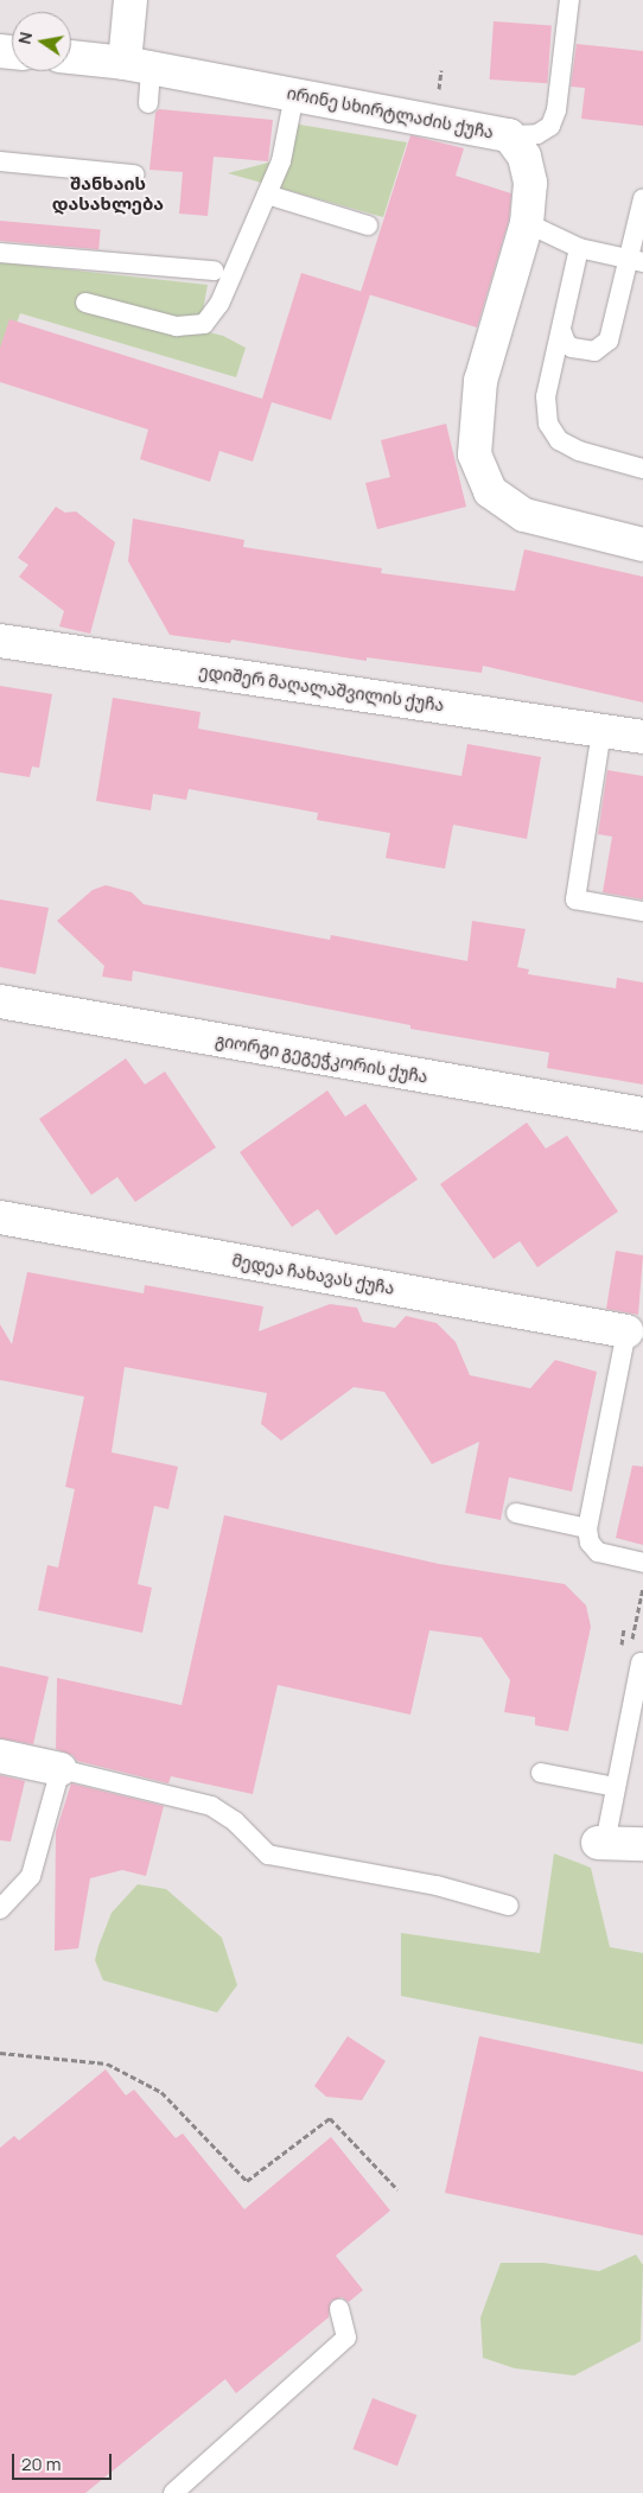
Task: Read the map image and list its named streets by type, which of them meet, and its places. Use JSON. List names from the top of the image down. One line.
{"streets":{"street":["ირინე სხირტლაძის ქუჩა","ედიშერ მაღალაშვილის ქუჩა","გიორგი გეგეჭკორის ქუჩა","მედეა ჩახავას ქუჩა"]},"districts":["შანხაის დასახლება"],"scale_bar":"20 m","north":"left"}
